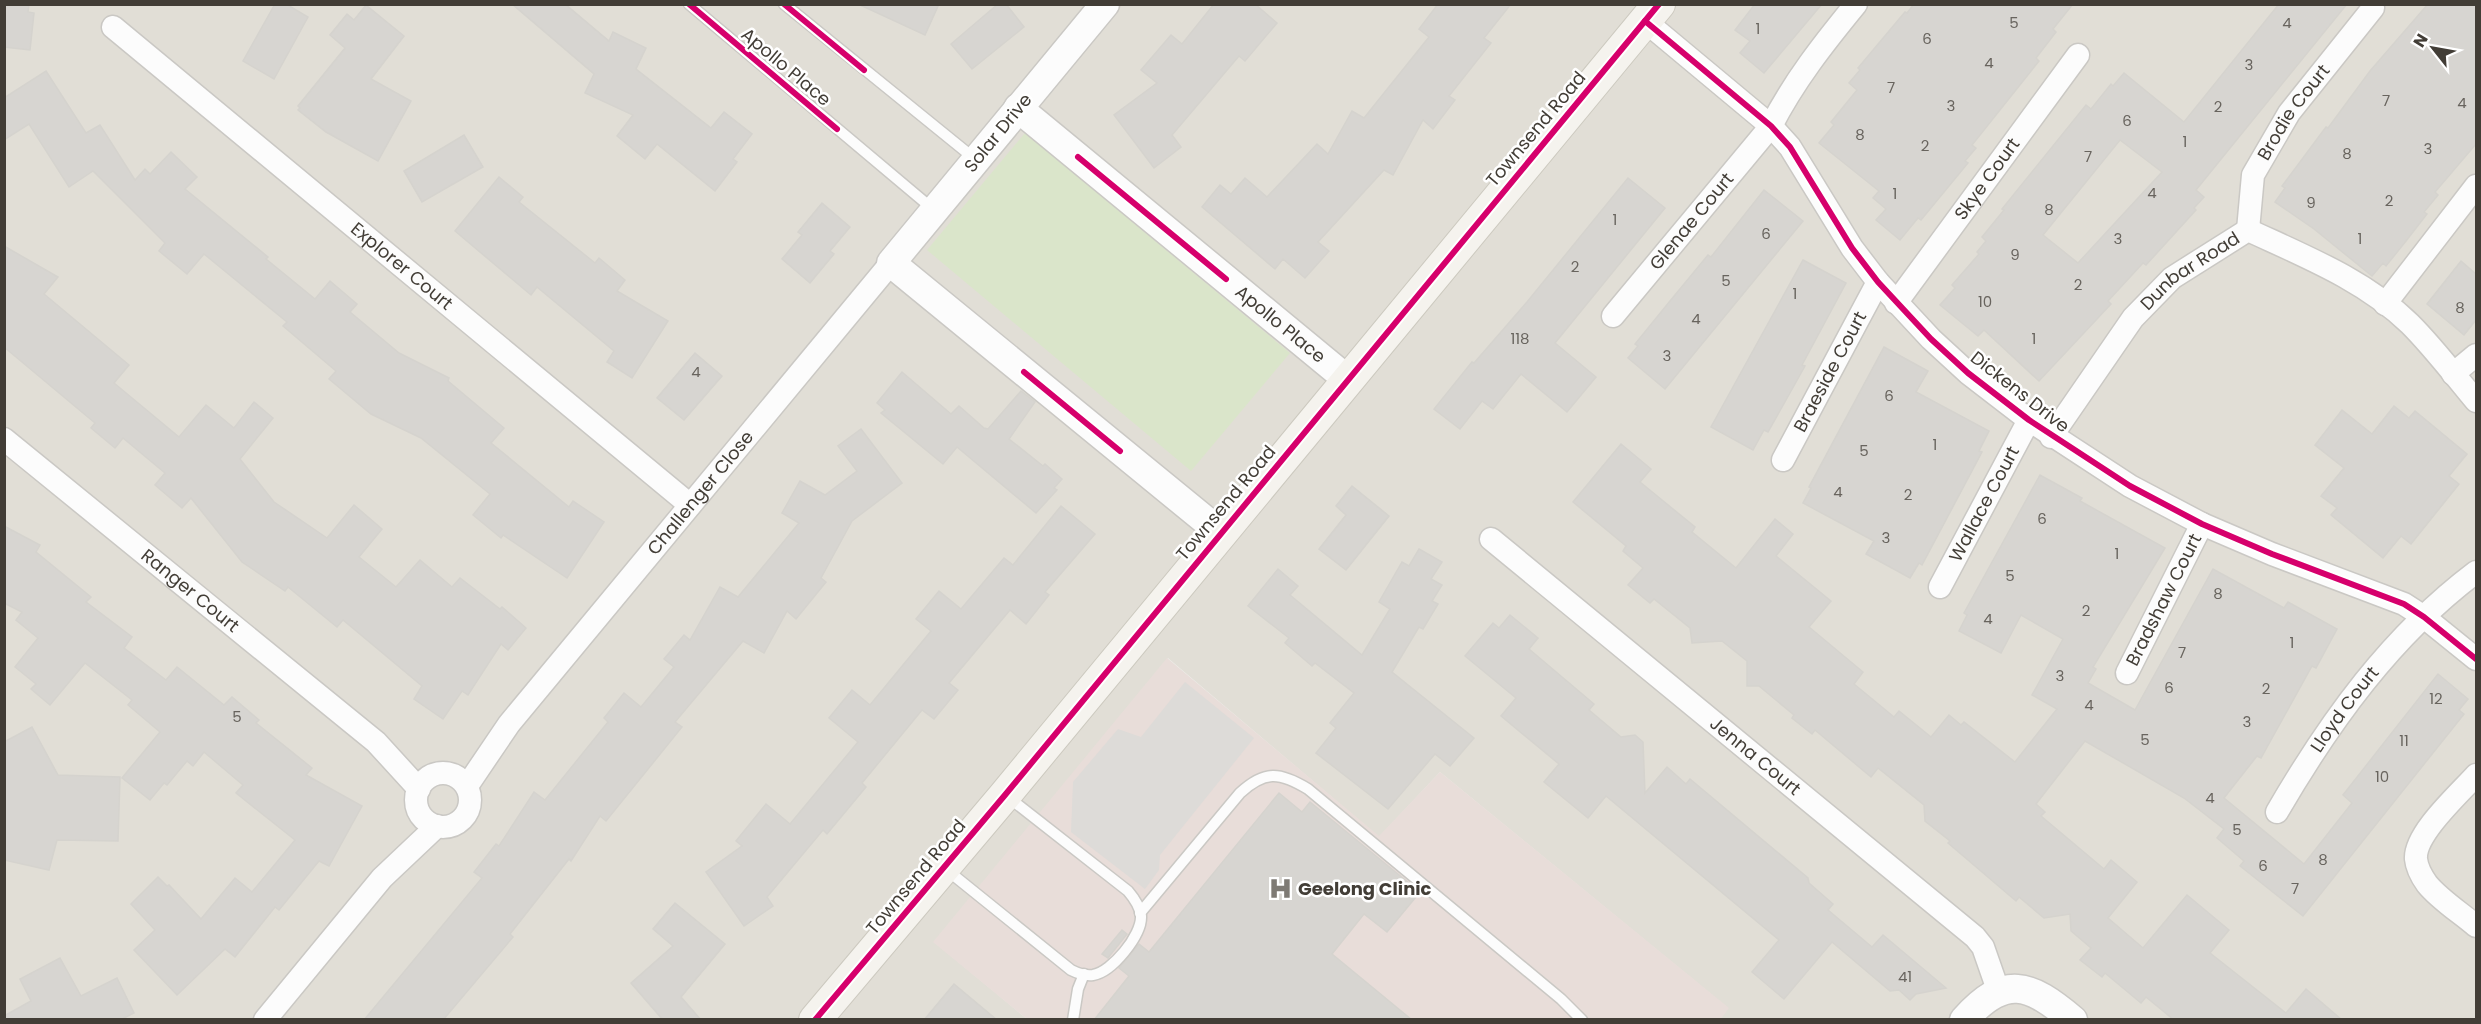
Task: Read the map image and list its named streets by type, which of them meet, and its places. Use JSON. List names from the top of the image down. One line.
{"streets":{"main road":["Townsend Road"],"street":["Apollo Place","Brodie Court","Solar Drive","Skye Court","Glenae Court","Explorer Court","Dunbar Road","Braeside Court","Dickens Drive","Challenger Close","Wallace Court","Ranger Court","Bradshaw Court","Lloyd Court","Jenna Court"]},"crossings":[["Apollo Place","Townsend Road"],["Apollo Place","Solar Drive"],["Brodie Court","Dunbar Road"],["Townsend Road","Dickens Drive"],["Solar Drive","Challenger Close"],["Skye Court","Dickens Drive"],["Glenae Court","Dickens Drive"],["Explorer Court","Challenger Close"],["Dunbar Road","Dickens Drive"],["Braeside Court","Dickens Drive"],["Dickens Drive","Wallace Court"],["Dickens Drive","Bradshaw Court"],["Dickens Drive","Lloyd Court"],["Challenger Close","Ranger Court"]],"places":{"hospital":["Geelong Clinic"]},"house_numbers":["5","4","1","6","4","3","7","7","4","3","2","6","8","1","2","3","8","7","4","1","2","9","8","1","6","3","1","9","2","5","2","1","10","8","4","118","1","3","4","6","1","5","4","2","6","3","1","5","8","2","4","1","7","3","6","2","12","4","5","3","5","11","10","4","5","8","6","7","41"],"north":"top left"}
